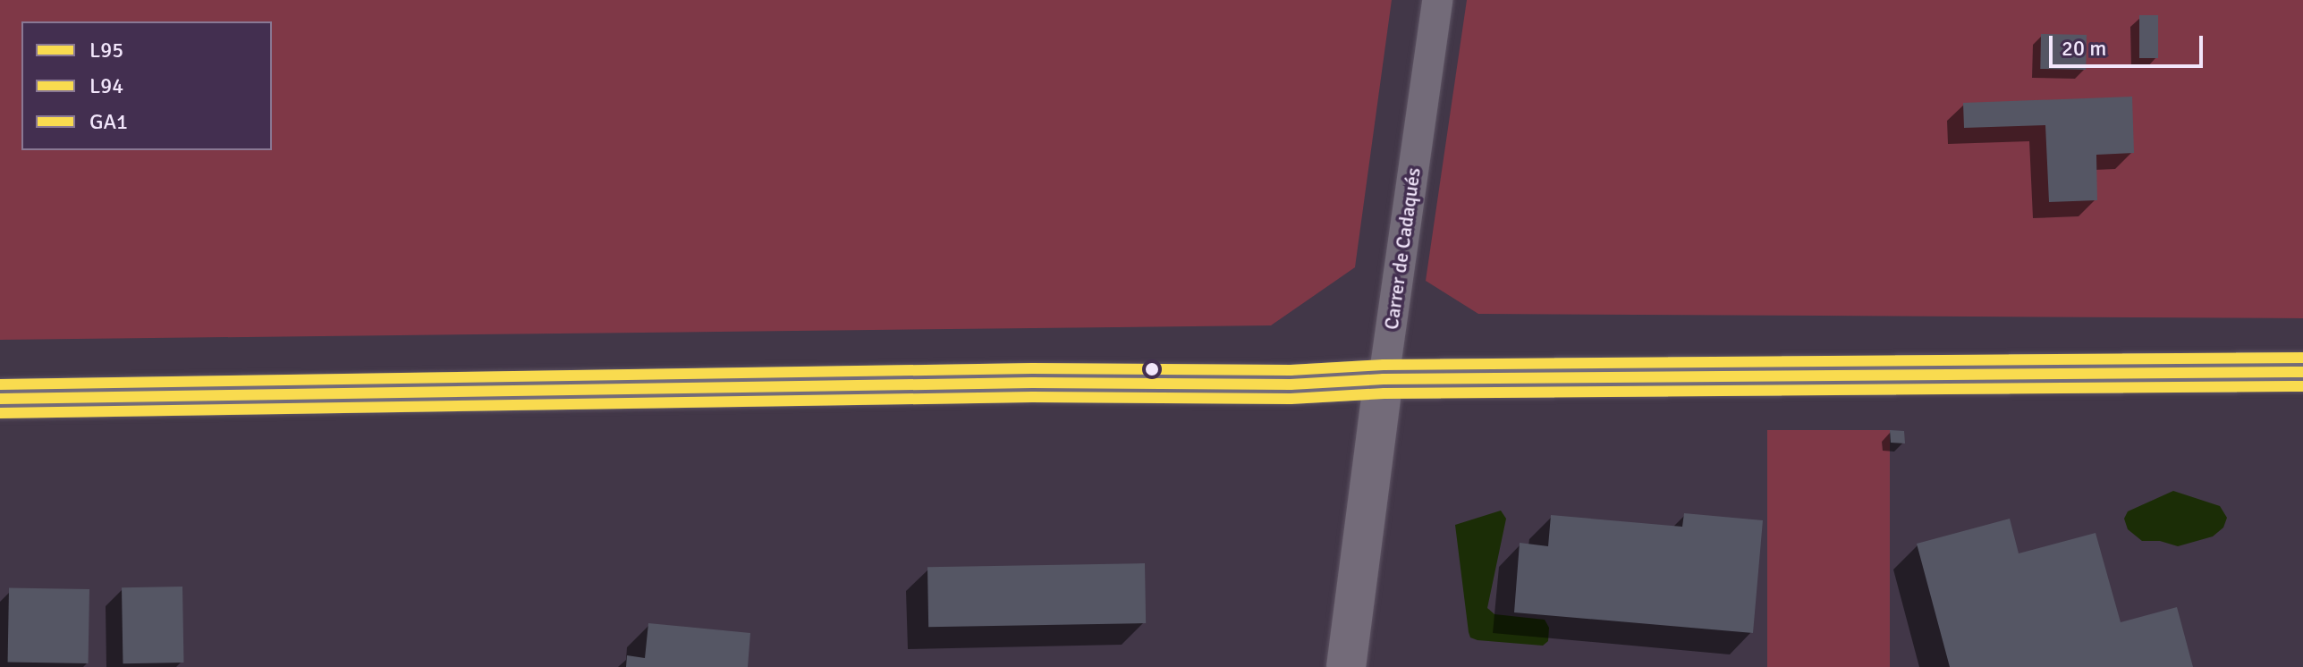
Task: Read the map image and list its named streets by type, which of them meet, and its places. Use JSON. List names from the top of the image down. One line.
{"streets":{"street":["Carrer de Cadaqués"]},"lines":["transit line GA1","transit line L95","transit line L94"],"legend":["L95","L94","GA1"],"scale_bar":"20 m"}
